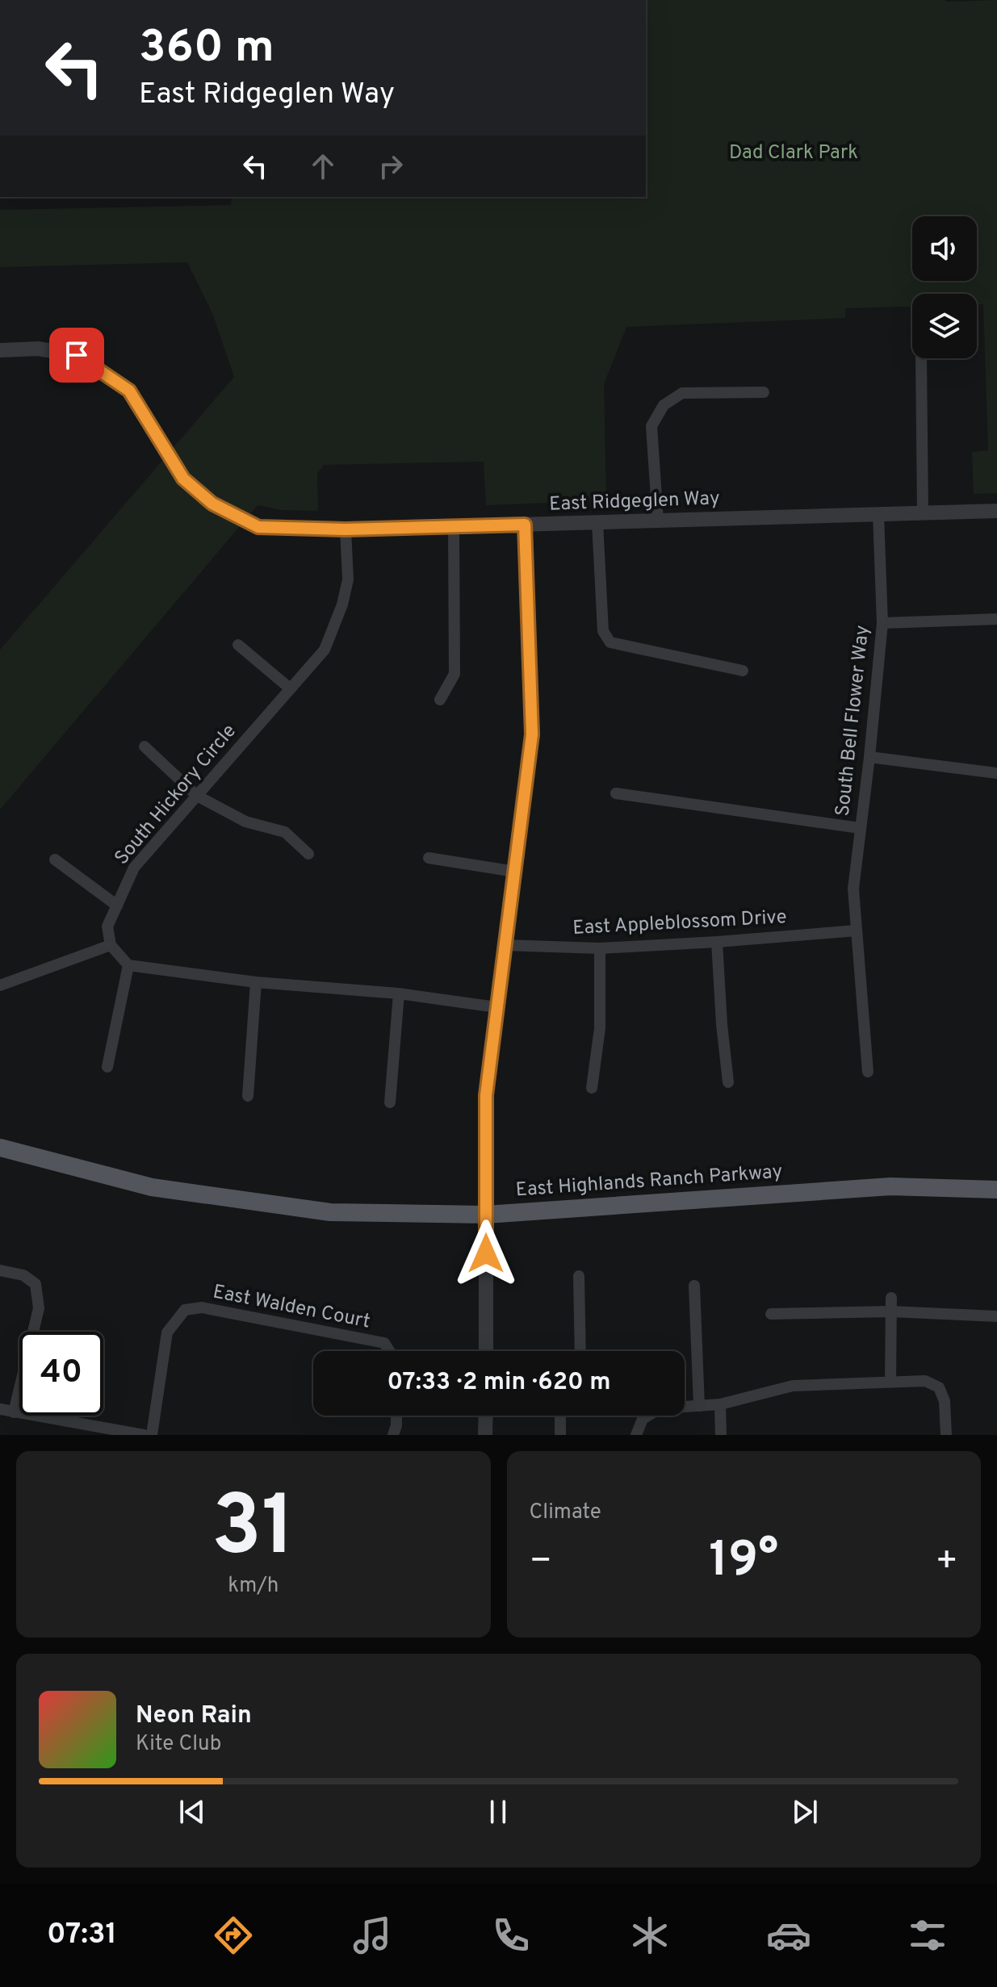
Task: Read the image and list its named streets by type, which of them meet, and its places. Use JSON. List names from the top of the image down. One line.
{"streets":{"main road":["East Highlands Ranch Parkway"],"street":["East Ridgeglen Way","South Bell Flower Way","South Hickory Circle","East Appleblossom Drive","East Walden Court"]},"crossings":[["East Ridgeglen Way","South Bell Flower Way"],["East Ridgeglen Way","South Hickory Circle"],["South Bell Flower Way","East Appleblossom Drive"]],"parks":["Dad Clark Park"],"page":{"turn":["360 m","East Ridgeglen Way"],"limit":"40","trip":"07:33 · 2 min · 620 m","tile":[["31","km/h"],"Climate"],"heat":["−","19°","+"],"song":["Neon Rain","Kite Club"],"tabs":"07:31"}}
